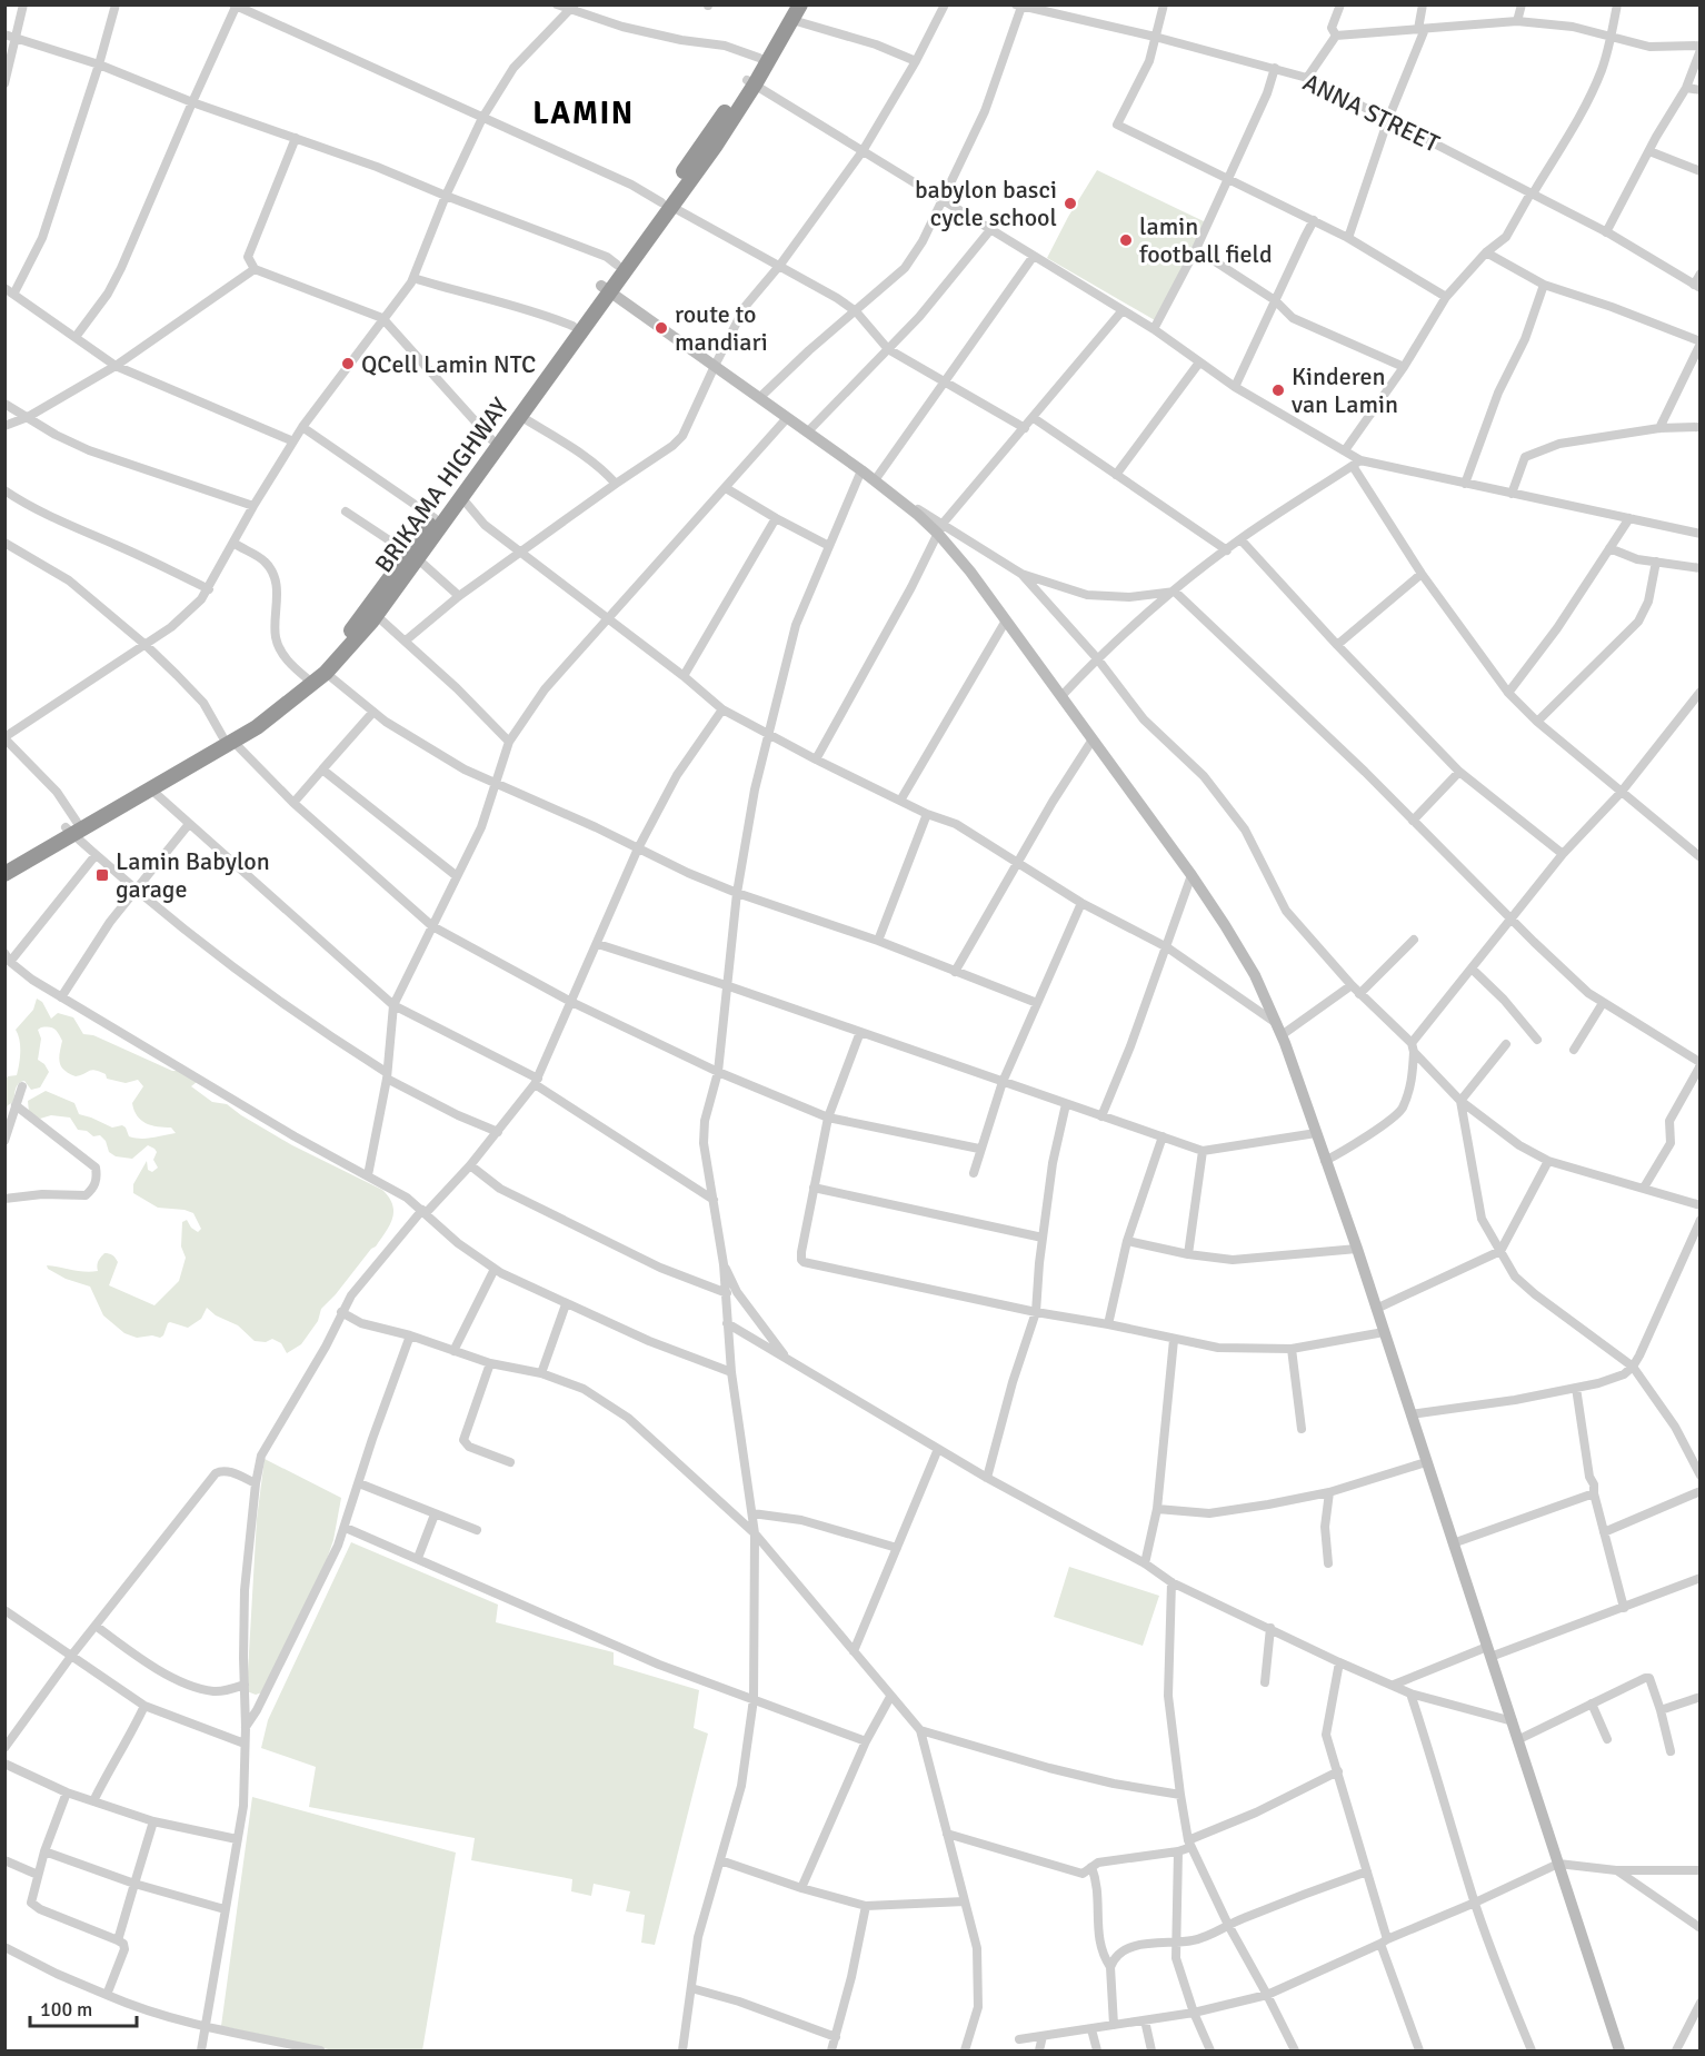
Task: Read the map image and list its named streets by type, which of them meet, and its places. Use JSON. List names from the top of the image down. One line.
{"streets":{"highway":["BRIKAMA HIGHWAY"],"street":["ANNA STREET"]},"districts":["LAMIN"],"places":{"other":["babylon basci cycle school","lamin football field","route to mandiari","QCell Lamin NTC","Kinderen van Lamin"],"transit":["Lamin Babylon garage"]},"scale_bar":"100 m"}
